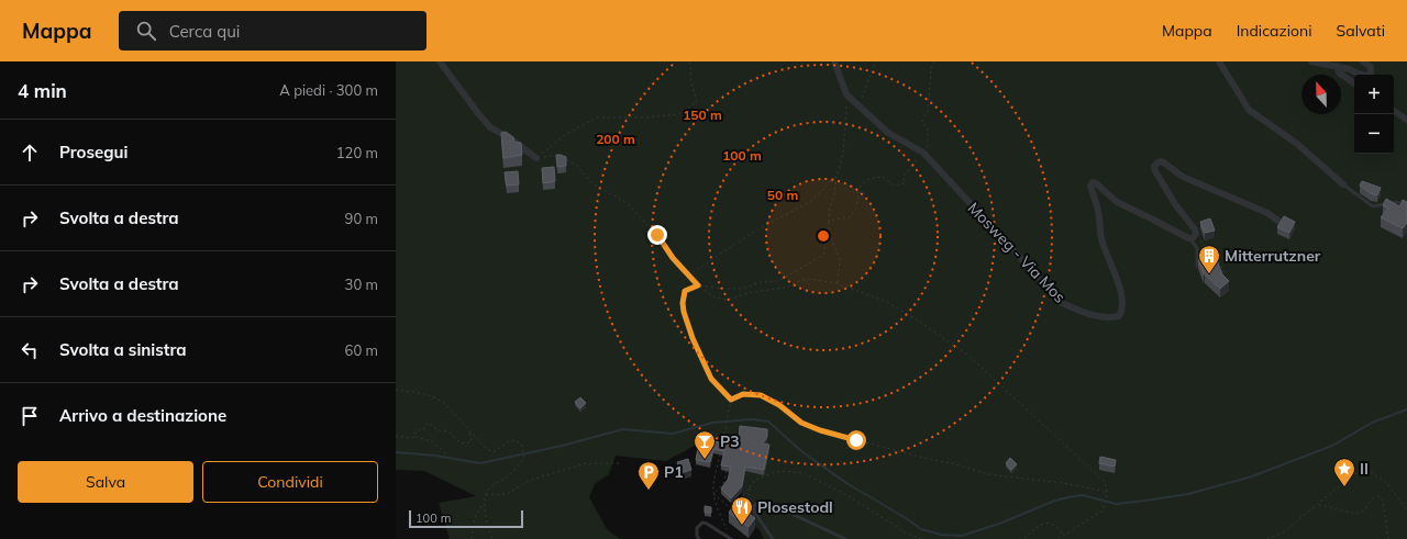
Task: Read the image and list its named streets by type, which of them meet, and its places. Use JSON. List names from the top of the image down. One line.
{"streets":{"street":["Mosweg - Via Mos"]},"places":{"building":["Mitterrutzner"],"bar":["P3"],"place":["II"],"parking":["P1"],"restaurant":["Plosestodl"]},"scale_bar":"100 m","north":"top","page":{"header":"Mappa","search":"Cerca qui","nav":["Mappa","Indicazioni","Salvati"],"heading":["4 min","A piedi · 300 m"],"map_buttons":["+","−"],"list":[["Prosegui","120 m"],["Svolta a destra","90 m"],["Svolta a destra","30 m"],["Svolta a sinistra","60 m"],"Arrivo a destinazione"],"buttons":["Salva","Condividi"],"scale":"100 m"},"rings":["150 m","200 m","100 m","50 m"]}
